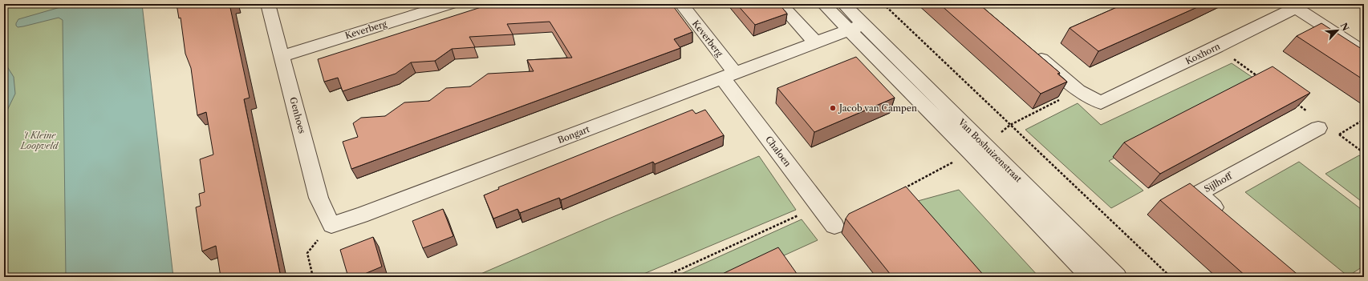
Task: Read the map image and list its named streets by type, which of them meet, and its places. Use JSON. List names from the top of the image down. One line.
{"streets":{"street":["Keverberg","Koxhorn","Genhoes","Bongart","Van Boshuizenstraat","Chaloen","Sijlhoff"]},"crossings":[["Keverberg","Genhoes"],["Keverberg","Bongart"],["Keverberg","Chaloen"],["Genhoes","Bongart"],["Bongart","Chaloen"]],"parks":["'t Kleine Loopveld"],"places":["Jacob van Campen"],"north":"top right"}
